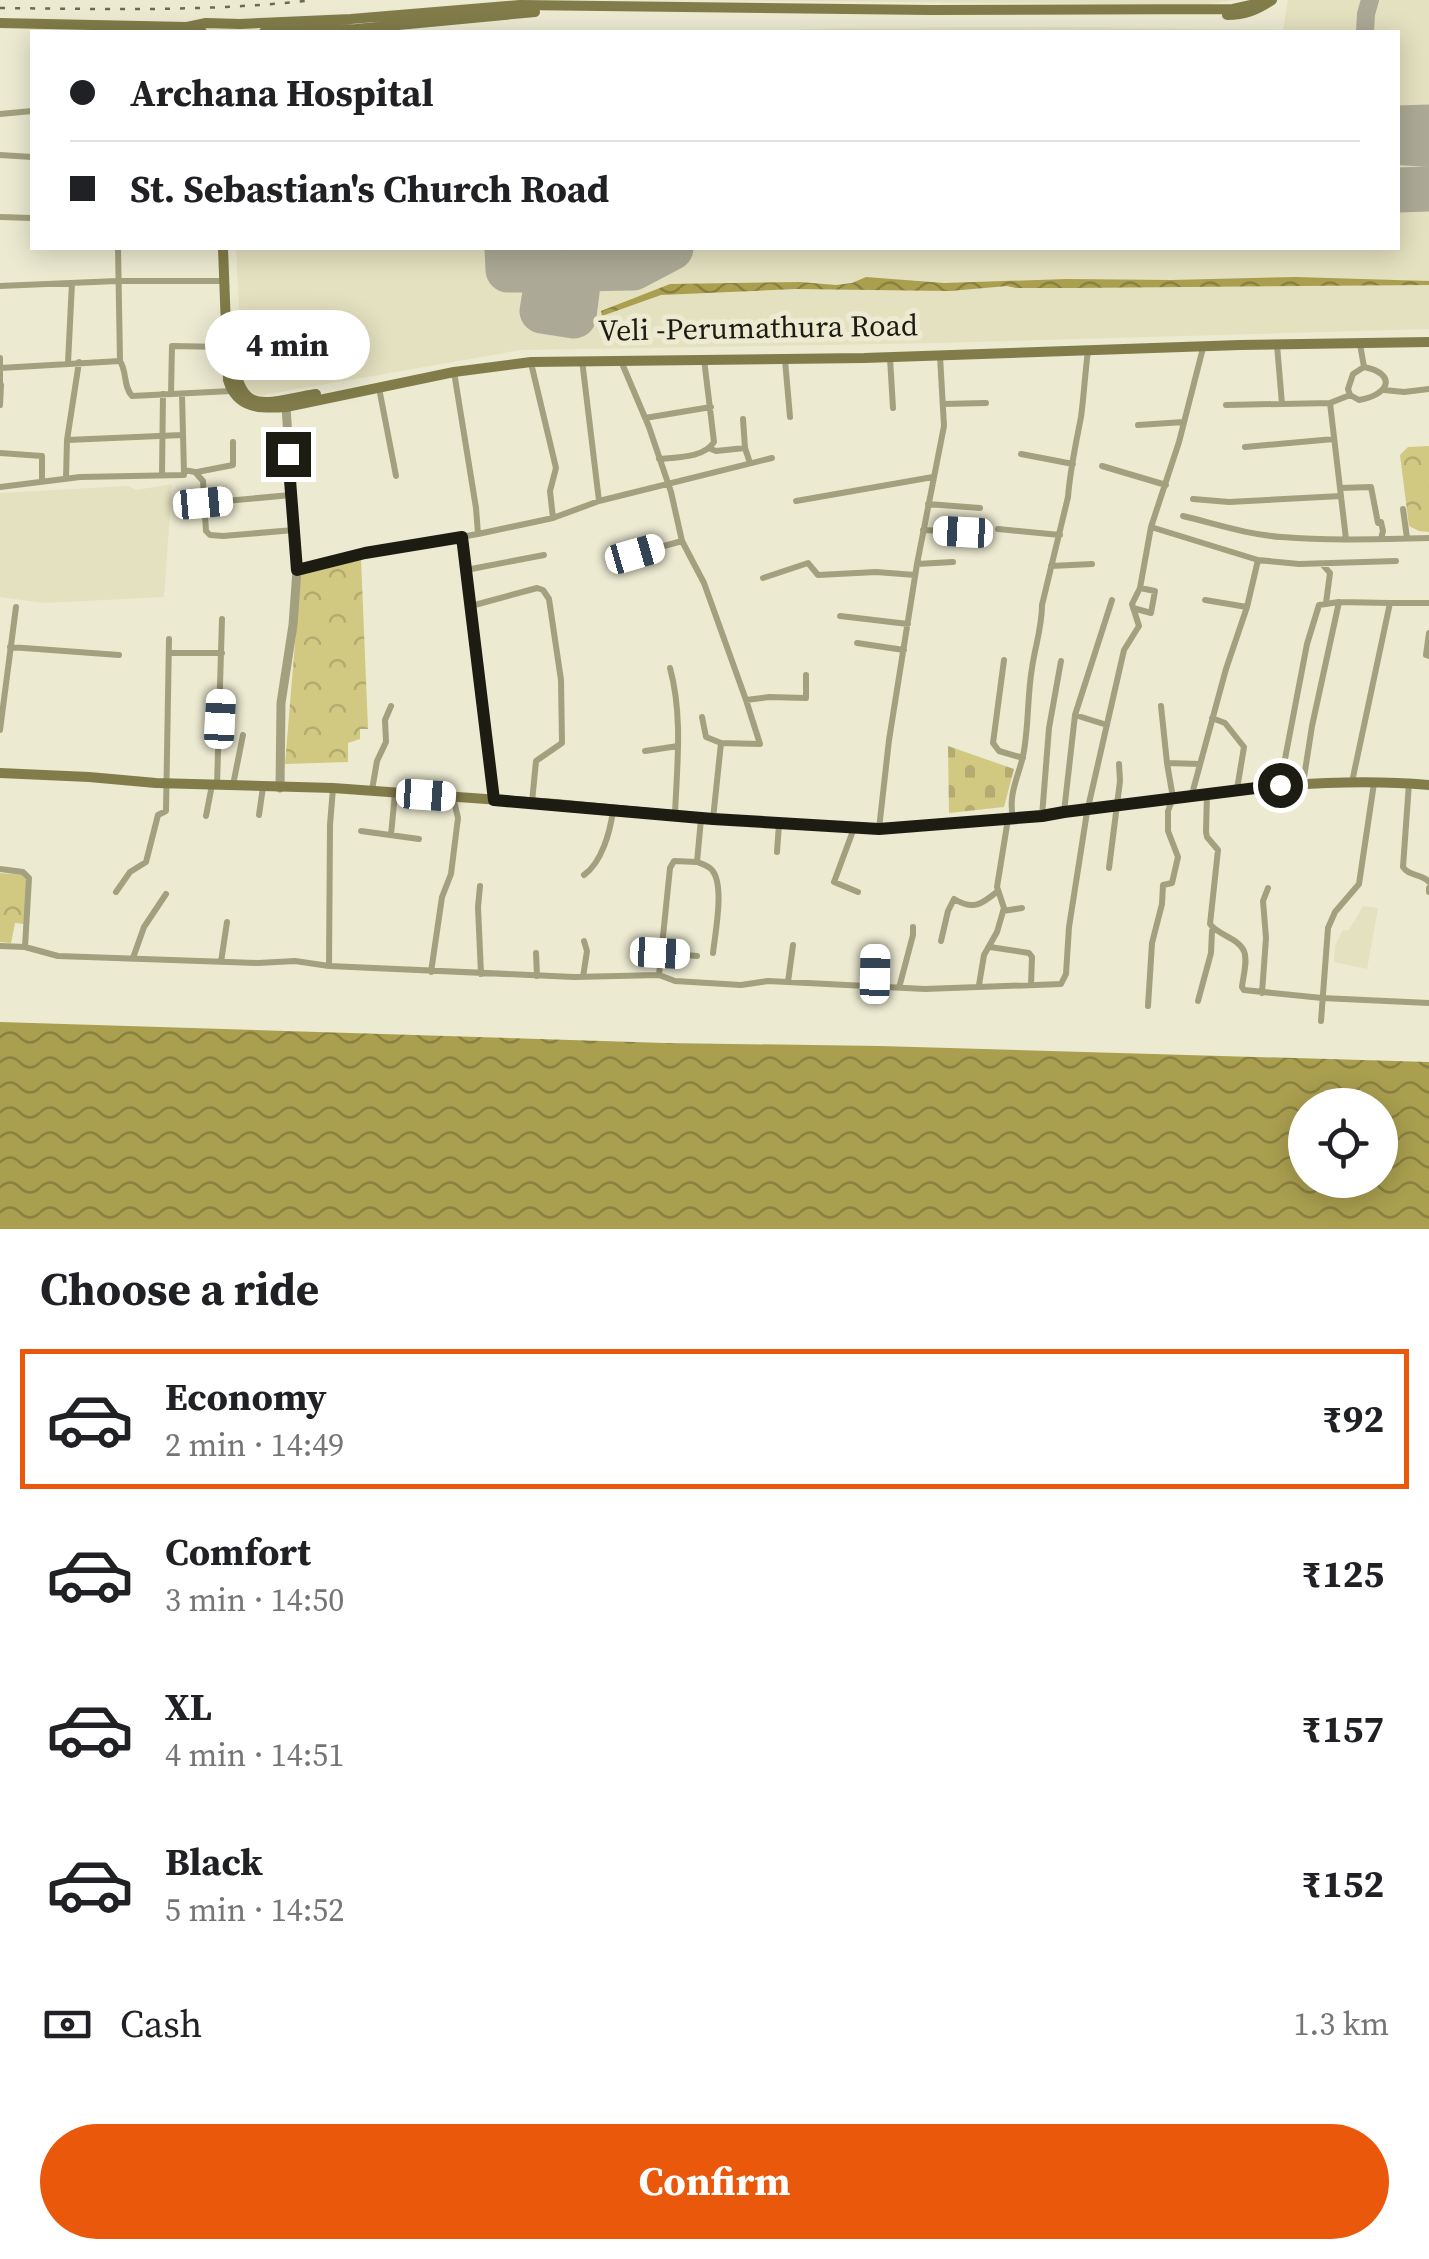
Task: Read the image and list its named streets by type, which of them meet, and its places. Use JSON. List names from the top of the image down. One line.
{"streets":{"main road":["Veli -Perumathura Road"]},"page":{"banner":["Archana Hospital","St. Sebastian's Church Road"],"bubble":"4 min","heading":"Choose a ride","list":[{"name":"Economy","note":"2 min · 14:49","value":"₹92"},{"name":"Comfort","note":"3 min · 14:50","value":"₹125"},{"name":"XL","note":"4 min · 14:51","value":"₹157"},{"name":"Black","note":"5 min · 14:52","value":"₹152"}],"pay":["Cash","1.3 km"],"buttons":"Confirm"}}
